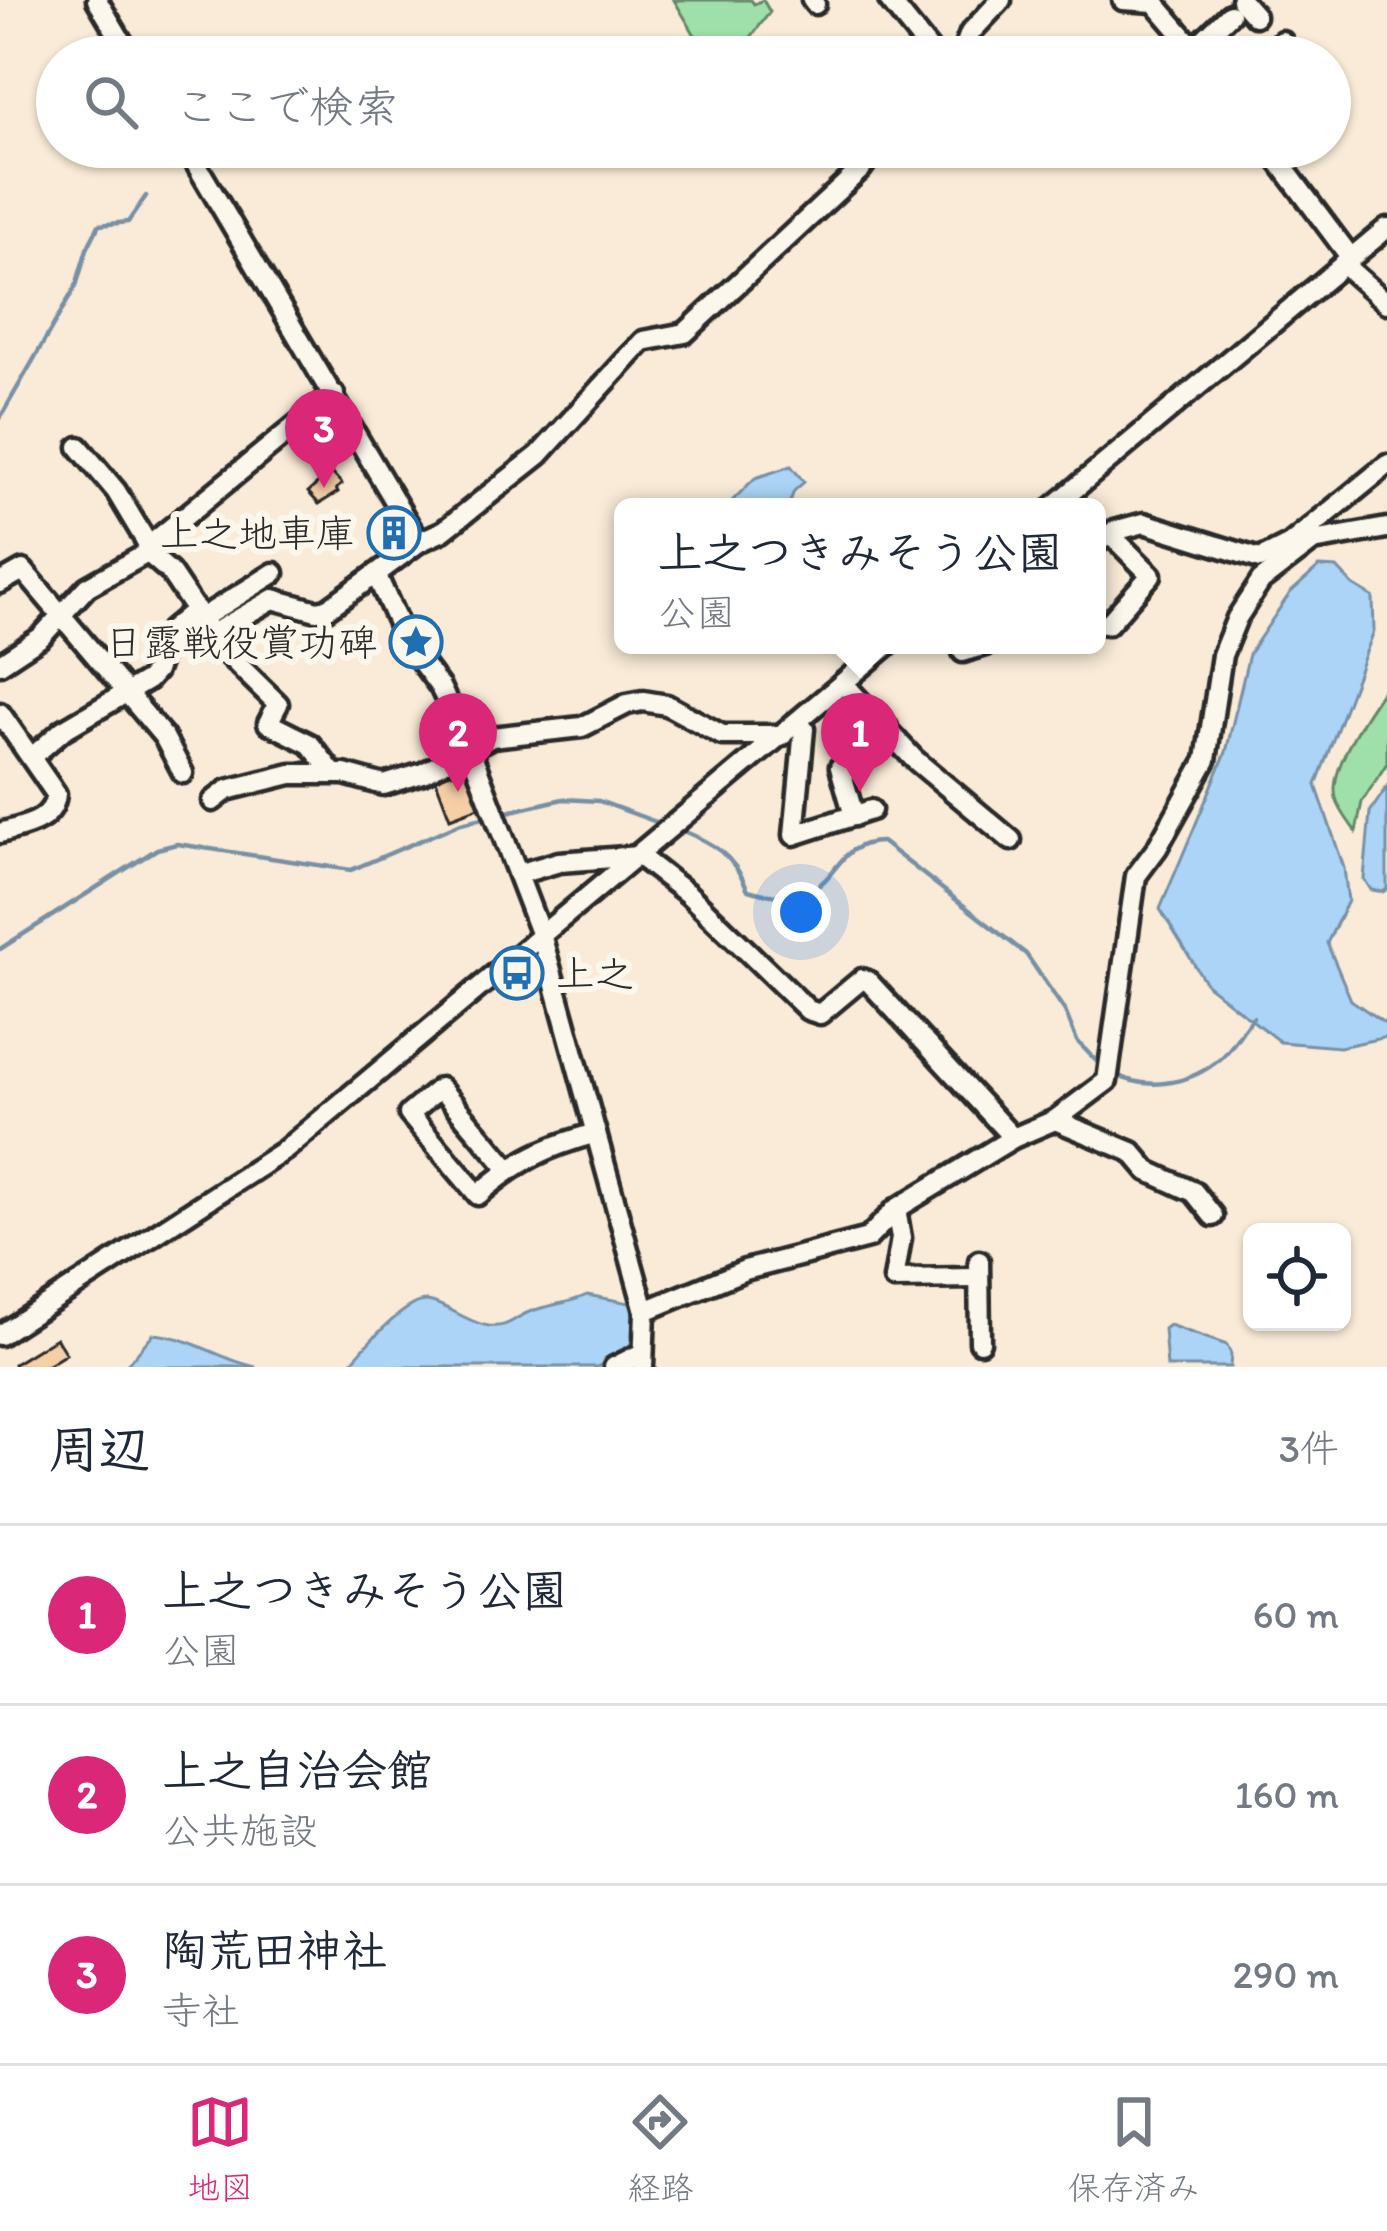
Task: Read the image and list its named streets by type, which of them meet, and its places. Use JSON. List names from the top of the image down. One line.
{"places":{"building":["上之地車庫"],"place":["日露戦役賞功碑"],"bus stop":["上之"]},"page":{"search":"ここで検索","pins":["3","1","2"],"popup":["上之つきみそう公園","公園"],"heading":["周辺","3件"],"list":[{"mark":"1","name":"上之つきみそう公園","note":"公園","value":"60 m"},{"mark":"2","name":"上之自治会館","note":"公共施設","value":"160 m"},{"mark":"3","name":"陶荒田神社","note":"寺社","value":"290 m"}],"nav":["地図","経路","保存済み"]}}
